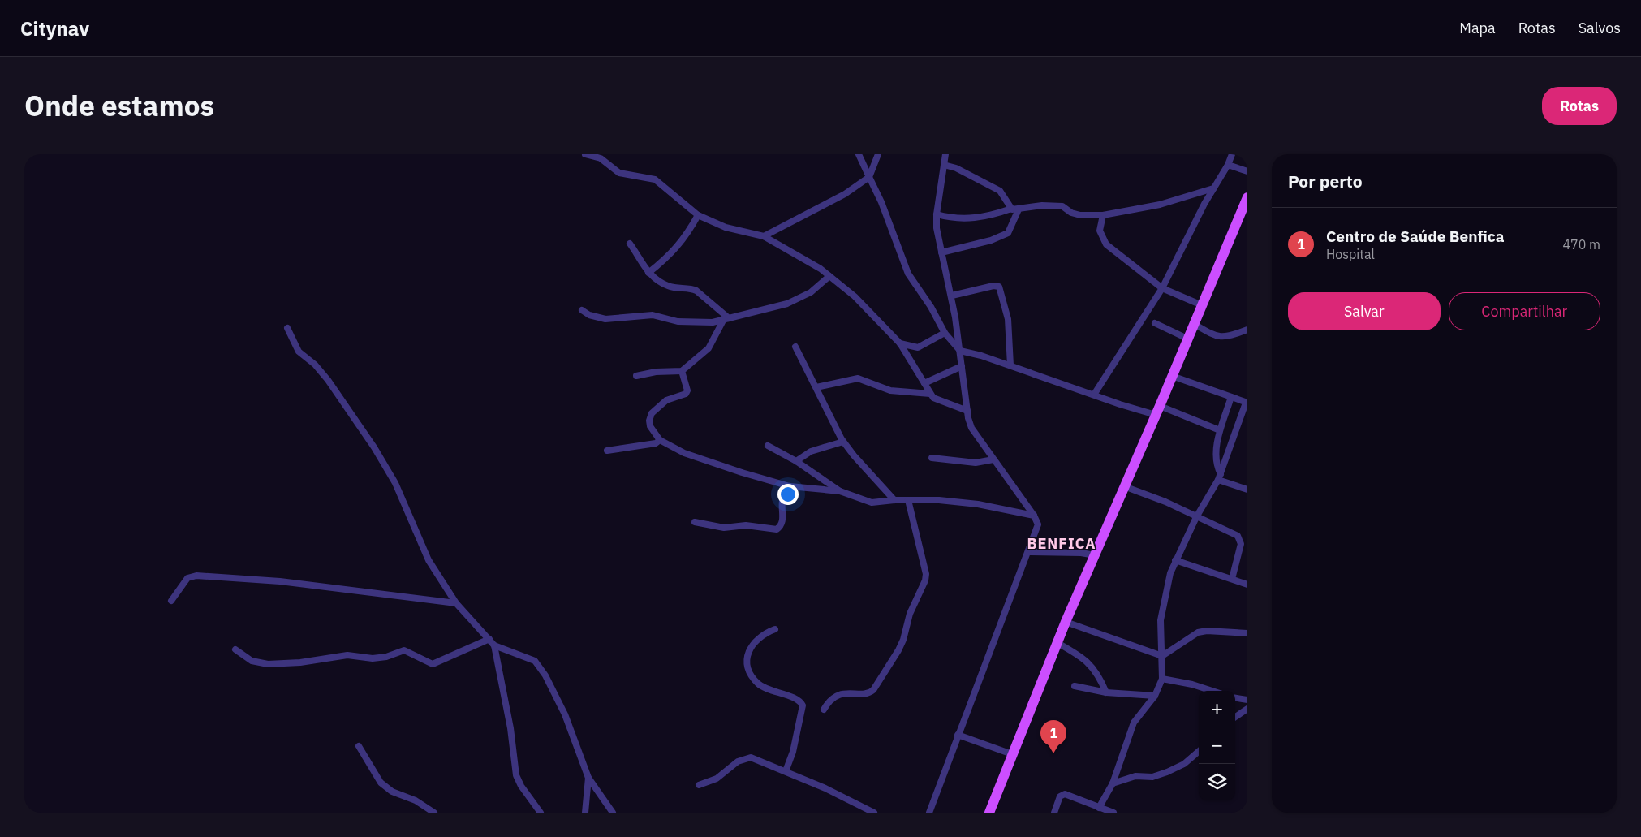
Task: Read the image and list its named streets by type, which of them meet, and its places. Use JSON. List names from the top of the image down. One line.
{"districts":["BENFICA"],"page":{"header":"Citynav","nav":["Mapa","Rotas","Salvos"],"title":"Onde estamos","buttons":["Rotas",["Salvar","Compartilhar"]],"heading":"Por perto","list":[{"mark":"1","name":"Centro de Saúde Benfica","note":"Hospital","value":"470 m"}],"map_buttons":["+","−"],"pins":"1"}}
